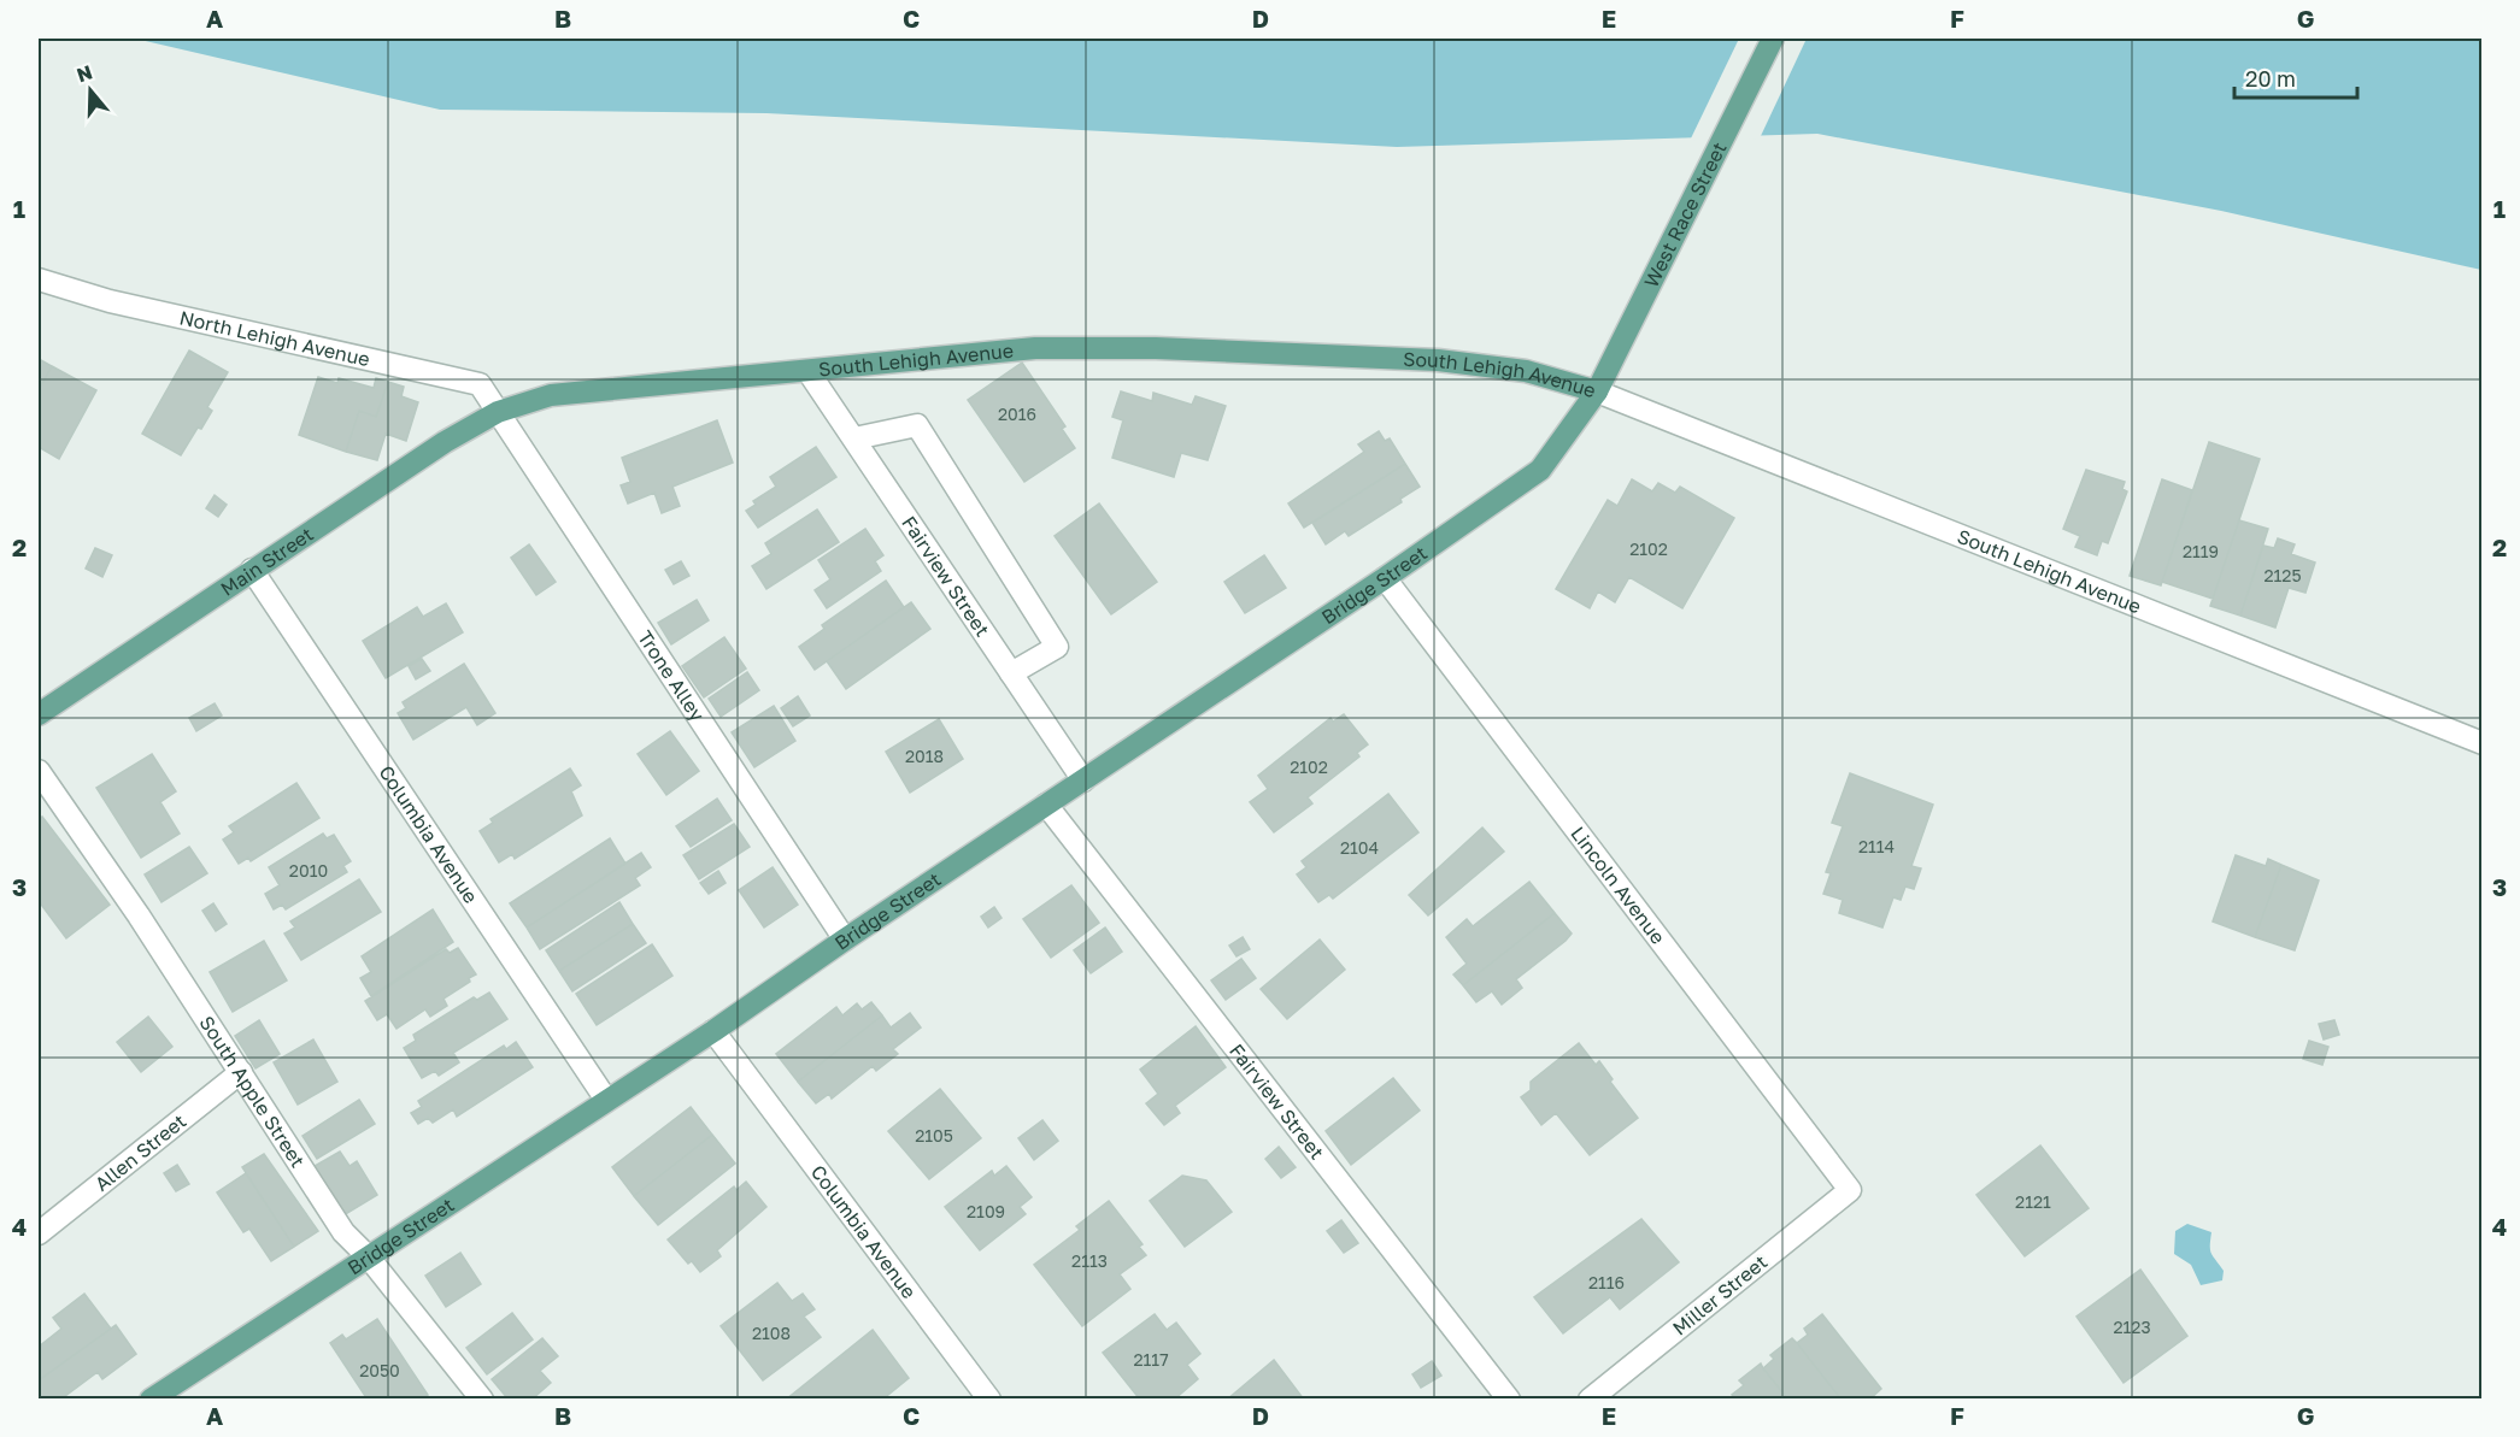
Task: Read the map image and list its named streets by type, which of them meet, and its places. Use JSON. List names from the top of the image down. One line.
{"streets":{"main road":["West Race Street","South Lehigh Avenue","Main Street","Bridge Street"],"street":["North Lehigh Avenue","Fairview Street","Trone Alley","Columbia Avenue","Lincoln Avenue","South Apple Street","Allen Street","Miller Street"]},"crossings":[["West Race Street","South Lehigh Avenue"],["West Race Street","Bridge Street"],["North Lehigh Avenue","South Lehigh Avenue"],["North Lehigh Avenue","Main Street"],["North Lehigh Avenue","Trone Alley"],["South Lehigh Avenue","Main Street"],["South Lehigh Avenue","Fairview Street"],["South Lehigh Avenue","Bridge Street"],["South Lehigh Avenue","Trone Alley"],["Main Street","Trone Alley"],["Main Street","Columbia Avenue"],["Fairview Street","Bridge Street"],["Bridge Street","Trone Alley"],["Bridge Street","Columbia Avenue"],["Bridge Street","Lincoln Avenue"],["Bridge Street","South Apple Street"],["Lincoln Avenue","Miller Street"],["South Apple Street","Allen Street"]],"house_numbers":["2016","2102","2119","2125","2018","2102","2114","2104","2010","2105","2121","2109","2113","2116","2123","2108","2117","2050"],"scale_bar":"20 m","north":"top","grid":{"columns":["A","B","C","D","E","F","G"],"rows":["1","2","3","4"]}}
